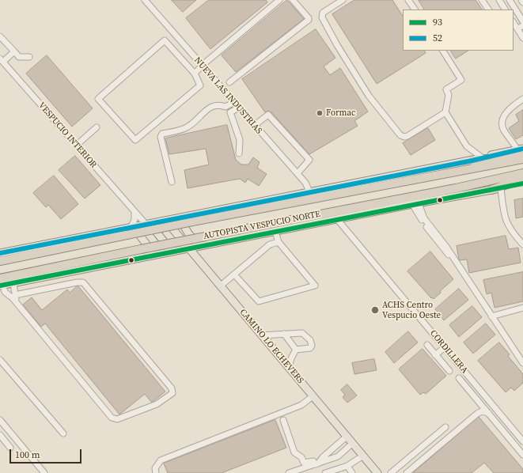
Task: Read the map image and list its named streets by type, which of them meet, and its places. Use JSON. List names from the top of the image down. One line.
{"streets":{"highway":["AUTOPISTA VESPUCIO NORTE"],"main road":["CAMINO LO ECHEVERS"],"street":["NUEVA LAS INDUSTRIAS","VESPUCIO INTERIOR","CORDILLERA"]},"places":["Formac","ACHS Centro Vespucio Oeste"],"lines":["transit line 52","transit line 93"],"legend":["93","52"],"scale_bar":"100 m"}
